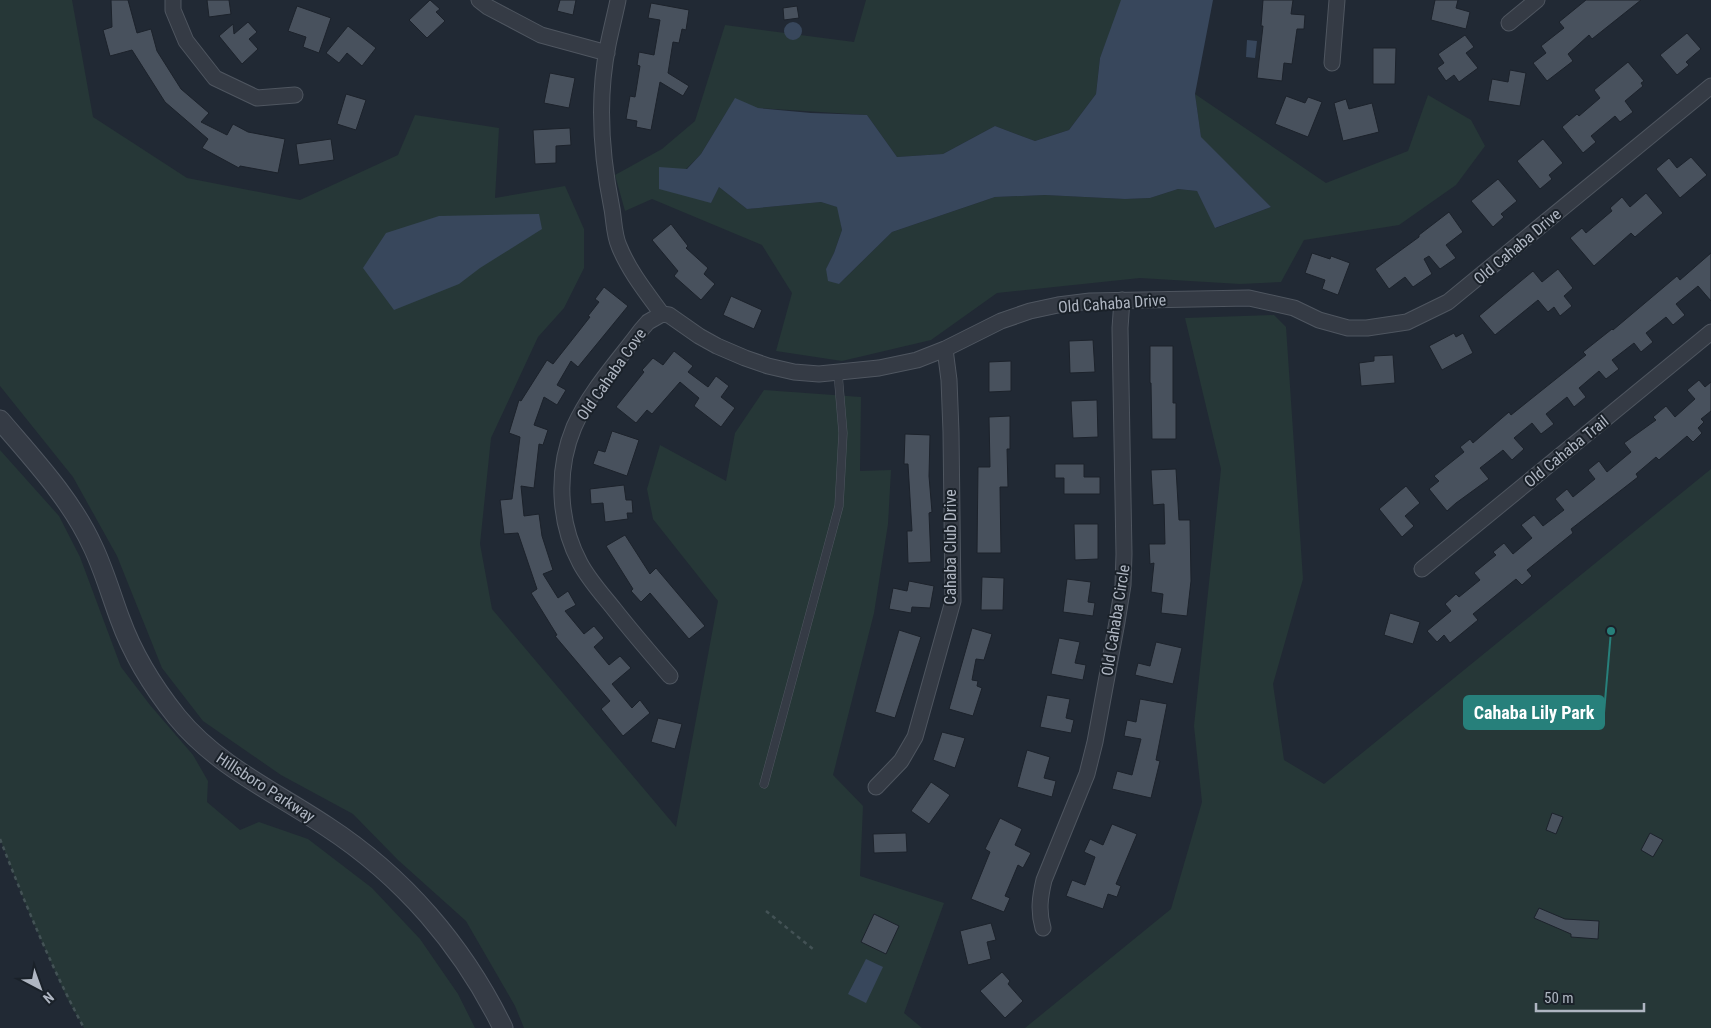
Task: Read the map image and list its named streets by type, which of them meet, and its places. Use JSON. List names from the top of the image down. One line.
{"streets":{"street":["Old Cahaba Drive","Old Cahaba Cove","Old Cahaba Trail","Cahaba Club Drive","Old Cahaba Circle","Hillsboro Parkway"]},"crossings":[["Old Cahaba Drive","Old Cahaba Cove"],["Old Cahaba Drive","Cahaba Club Drive"],["Old Cahaba Drive","Old Cahaba Circle"]],"places":["Cahaba Lily Park"],"scale_bar":"50 m","north":"bottom right"}
